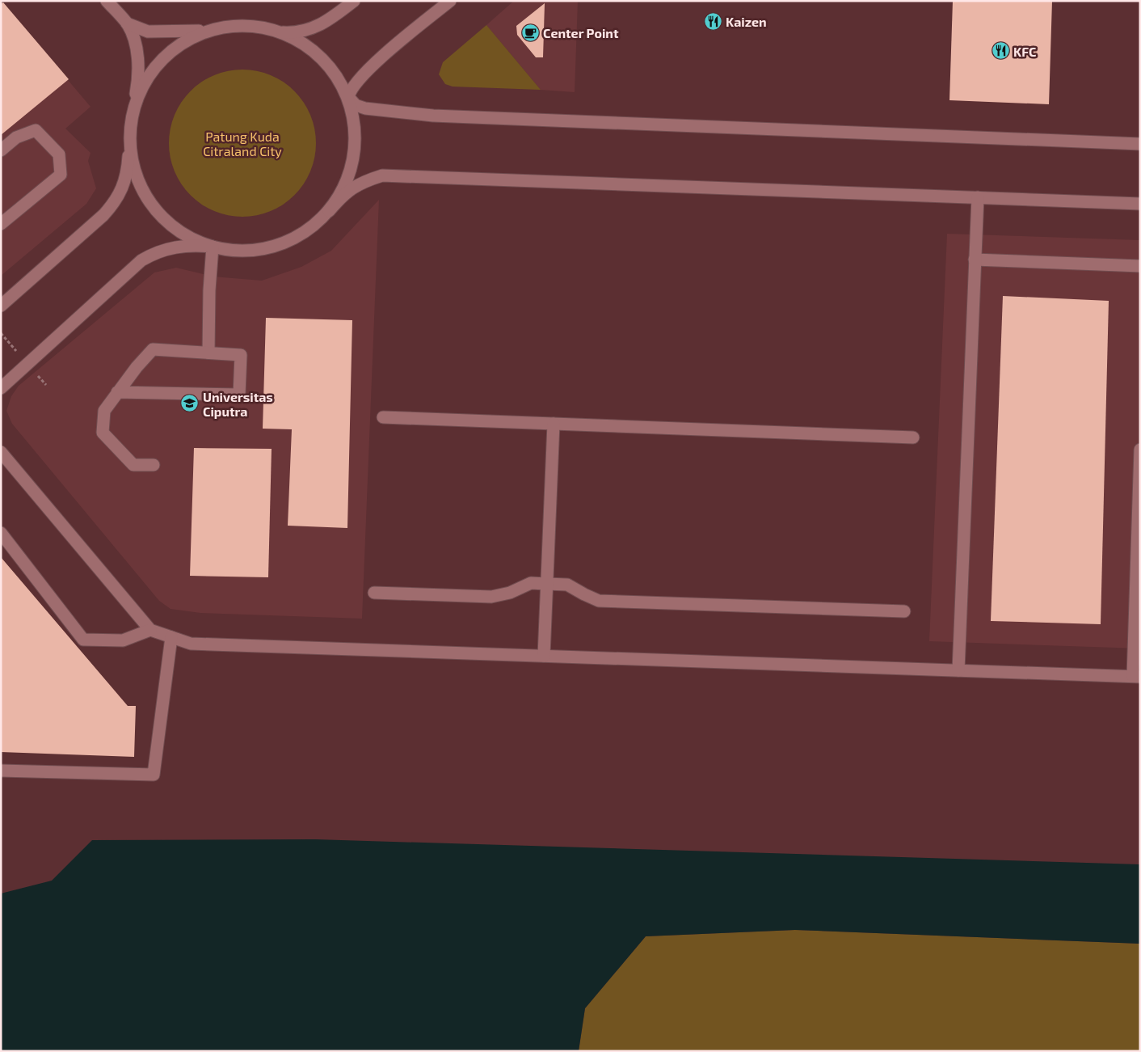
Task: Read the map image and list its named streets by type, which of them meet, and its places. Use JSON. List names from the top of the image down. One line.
{"parks":["Patung Kuda Citraland City"],"places":{"restaurant":["Kaizen","KFC"],"cafe":["Center Point"],"school or university":["Universitas Ciputra"]}}
